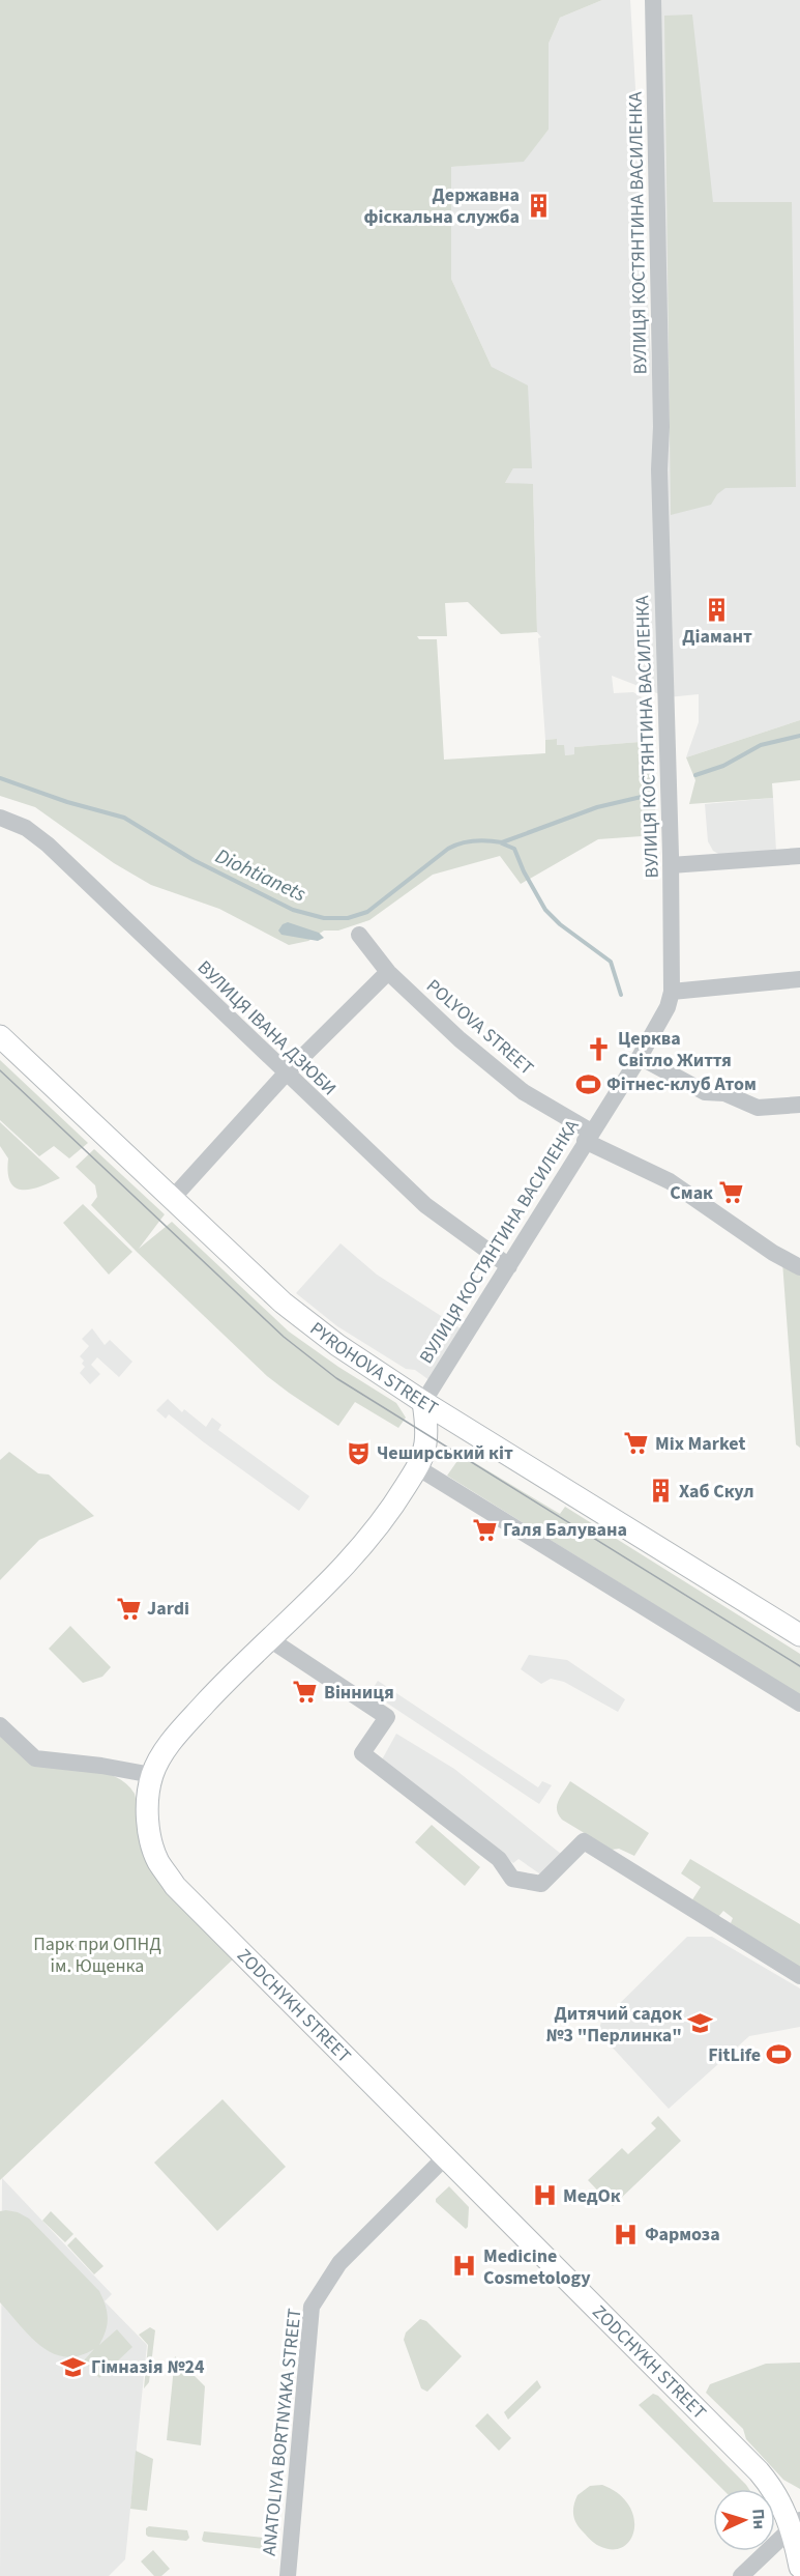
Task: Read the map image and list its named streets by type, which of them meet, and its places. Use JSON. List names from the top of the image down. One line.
{"streets":{"main road":["PYROHOVA STREET","ZODCHYKH STREET"],"street":["ВУЛИЦЯ КОСТЯНТИНА ВАСИЛЕНКА","POLYOVA STREET","ВУЛИЦЯ ІВАНА ДЗЮБИ","ANATOLIYA BORTNYAKA STREET"]},"crossings":[["ВУЛИЦЯ КОСТЯНТИНА ВАСИЛЕНКА","POLYOVA STREET"],["ВУЛИЦЯ КОСТЯНТИНА ВАСИЛЕНКА","ВУЛИЦЯ ІВАНА ДЗЮБИ"],["ВУЛИЦЯ КОСТЯНТИНА ВАСИЛЕНКА","PYROHOVA STREET"],["ВУЛИЦЯ КОСТЯНТИНА ВАСИЛЕНКА","ZODCHYKH STREET"],["PYROHOVA STREET","ZODCHYKH STREET"],["ZODCHYKH STREET","ANATOLIYA BORTNYAKA STREET"]],"water":["Diohtianets"],"parks":["Парк при ОПНД ім. Ющенка"],"places":{"building":["Державна фіскальна служба","Діамант","Хаб Скул"],"church":["Церква Світло Життя"],"sports":["Фітнес-клуб Атом","FitLife"],"supermarket":["Смак","Mix Market","Галя Балувана","Jardi","Вінниця"],"theatre":["Чеширський кіт"],"school or university":["Дитячий садок №3 \"Перлинка\"","Гімназія №24"],"hospital":["МедОк","Фармоза","Medicine Cosmetology"]},"north":"right"}
